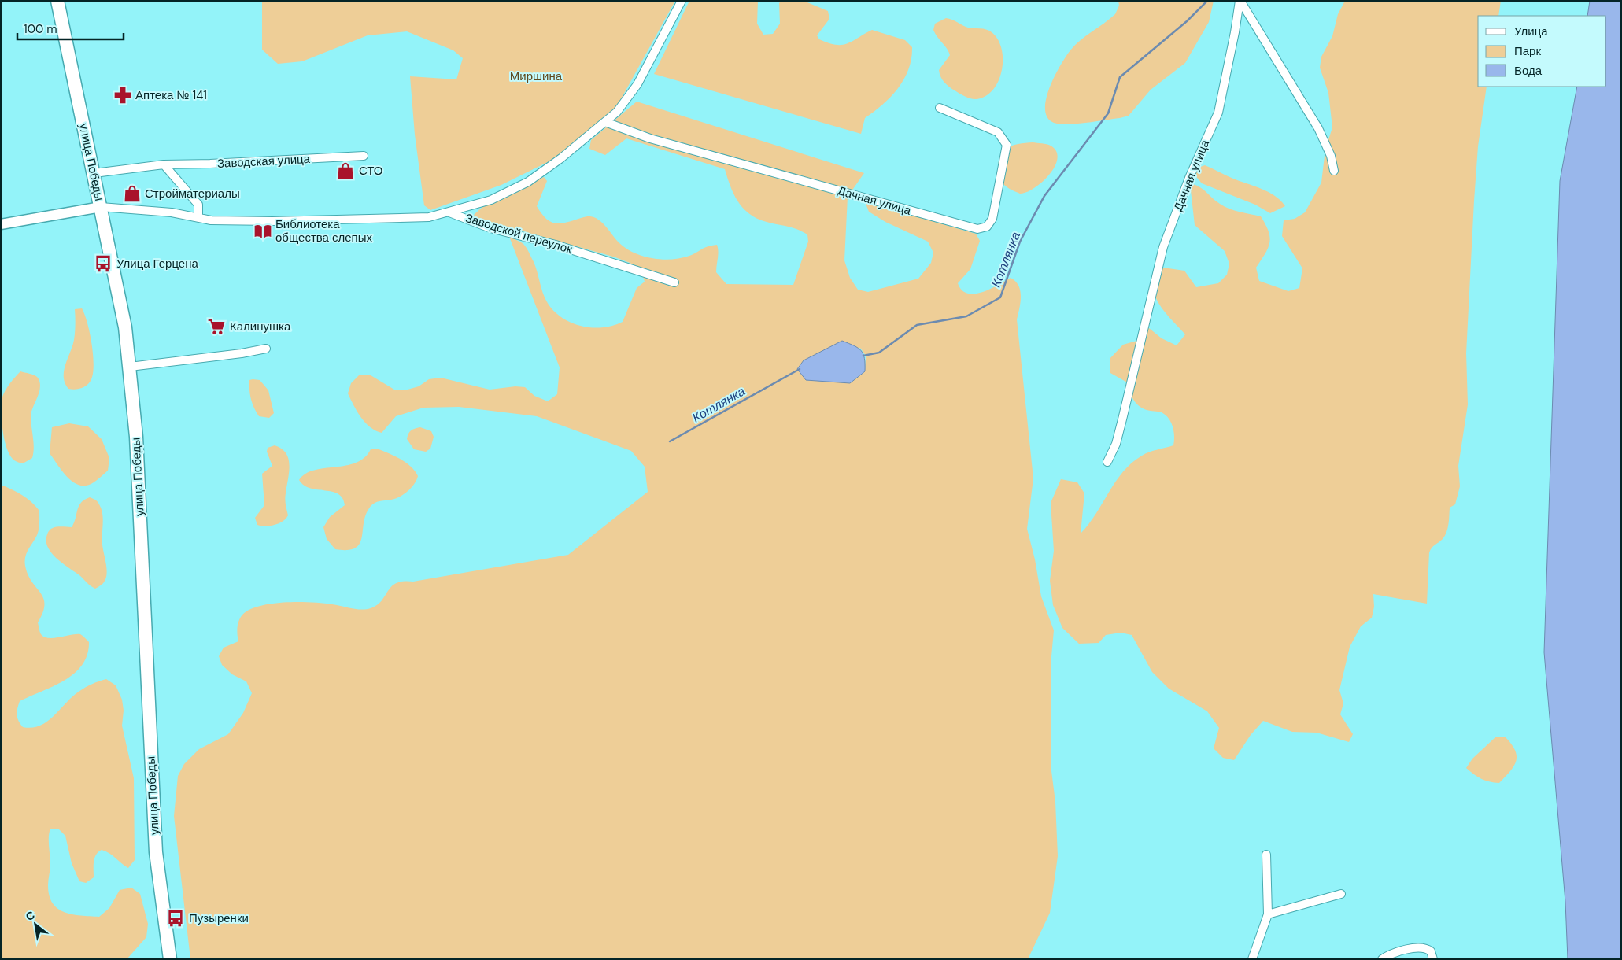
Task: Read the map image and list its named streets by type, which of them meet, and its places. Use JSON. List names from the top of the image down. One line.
{"streets":{"highway":["улица Победы"],"street":["Заводская улица","Дачная улица","Заводской переулок"]},"crossings":[["Заводская улица","улица Победы"],["улица Победы","Заводской переулок"]],"water":["Котлянка"],"parks":["Миршина"],"places":{"pharmacy":["Аптека № 141"],"shop":["СТО","Стройматериалы"],"library":["Библиотека общества слепых"],"bus stop":["Улица Герцена","Пузыренки"],"supermarket":["Калинушка"]},"legend":["Улица","Парк","Вода"],"scale_bar":"100 m","north":"top left"}
